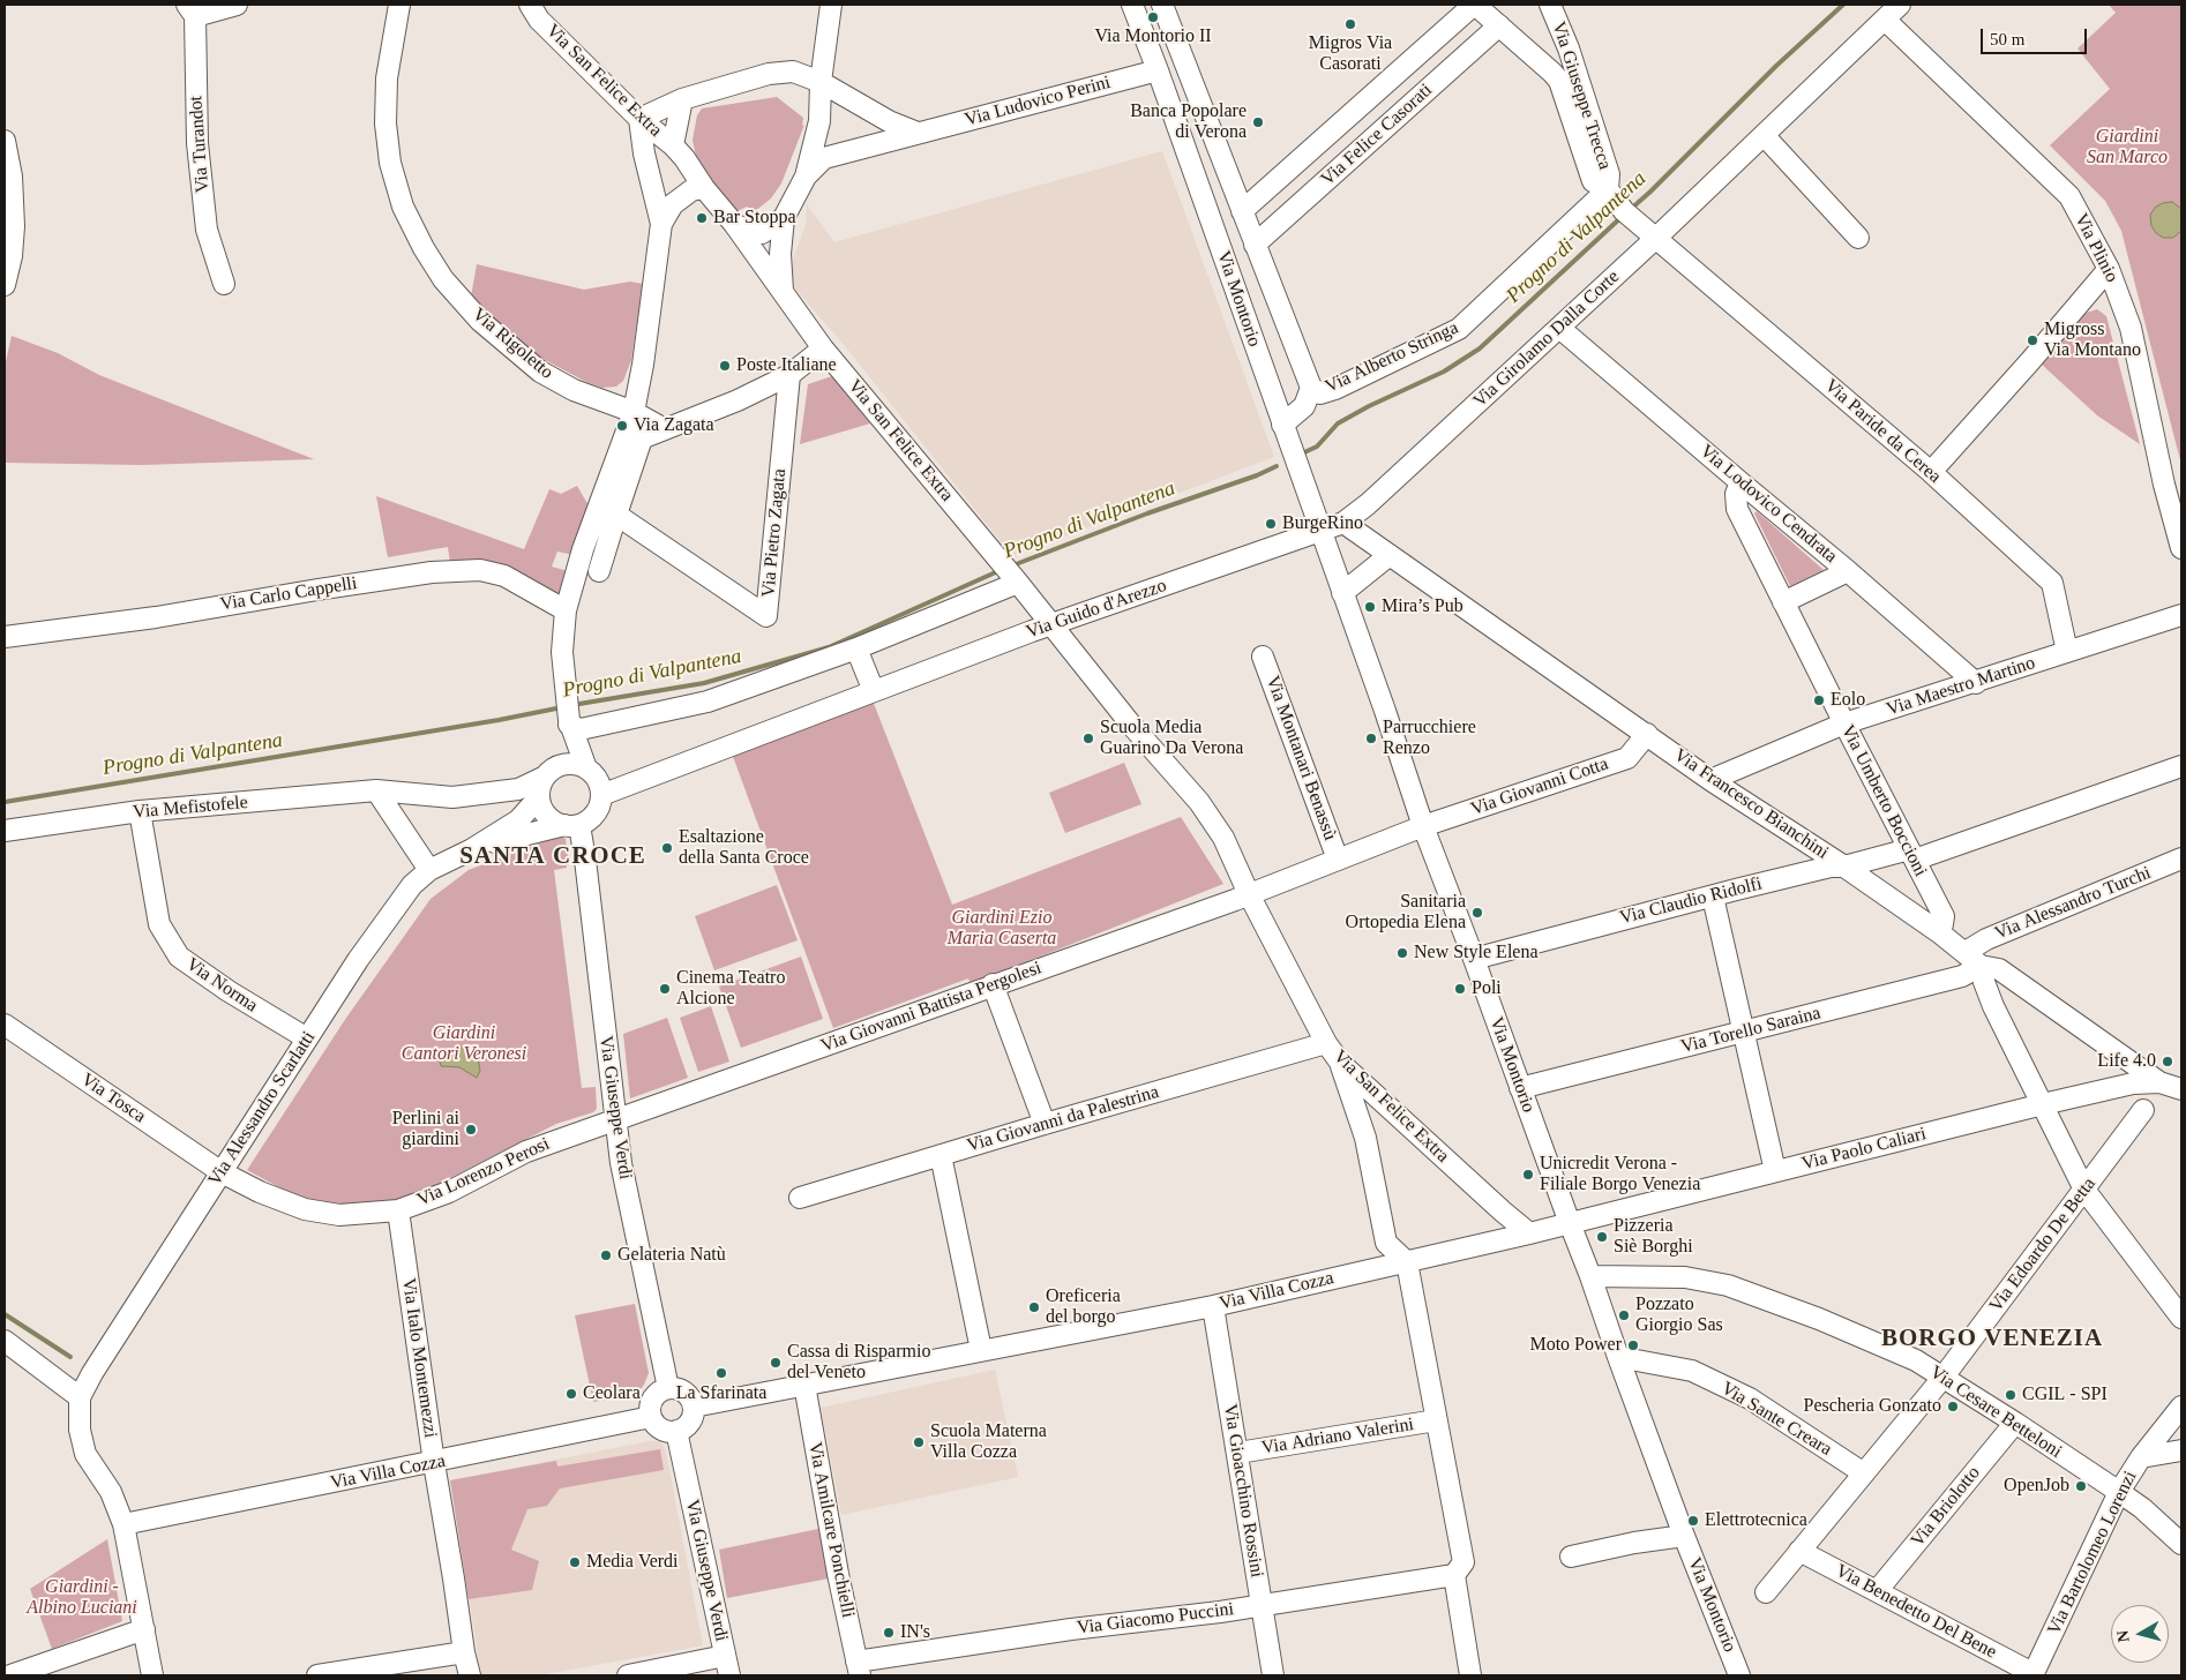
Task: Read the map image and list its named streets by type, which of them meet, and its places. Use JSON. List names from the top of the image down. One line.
{"streets":{"street":["Via San Felice Extra","Via Giuseppe Trecca","Via Ludovico Perini","Via Felice Casorati","Via Turandot","Via Plinio","Via Montorio","Via Girolamo Dalla Corte","Via Rigoletto","Via Alberto Stringa","Via Paride da Cerea","Via Lodovico Cendrata","Via Pietro Zagata","Via Carlo Cappelli","Via Guido d'Arezzo","Via Maestro Martino","Via Montanari Benassù","Via Giovanni Cotta","Via Umberto Boccioni","Via Francesco Bianchini","Via Mefistofele","Via Claudio Ridolfi","Via Alessandro Turchi","Via Norma","Via Giovanni Battista Pergolesi","Via Torello Saraina","Via Tosca","Via Giuseppe Verdi","Via Alessandro Scarlatti","Via Giovanni da Palestrina","Via Paolo Caliari","Via Lorenzo Perosi","Via Edoardo De Betta","Via Villa Cozza","Via Italo Montemezzi","Via Cesare Betteloni","Via Sante Creara","Via Adriano Valerini","Via Gioacchino Rossini","Via Briolotto","Via Amilcare Ponchielli","Via Bartolomeo Lorenzi","Via Benedetto Del Bene","Via Giacomo Puccini"]},"crossings":[["Via San Felice Extra","Via Ludovico Perini"],["Via San Felice Extra","Via Guido d'Arezzo"],["Via San Felice Extra","Via Giovanni Battista Pergolesi"],["Via San Felice Extra","Via Giovanni da Palestrina"],["Via San Felice Extra","Via Villa Cozza"],["Via Giuseppe Trecca","Via Felice Casorati"],["Via Giuseppe Trecca","Via Girolamo Dalla Corte"],["Via Giuseppe Trecca","Via Alberto Stringa"],["Via Giuseppe Trecca","Via Paride da Cerea"],["Via Ludovico Perini","Via Montorio"],["Via Felice Casorati","Via Montorio"],["Via Plinio","Via Girolamo Dalla Corte"],["Via Montorio","Via Girolamo Dalla Corte"],["Via Montorio","Via Alberto Stringa"],["Via Montorio","Via Guido d'Arezzo"],["Via Montorio","Via Giovanni Cotta"],["Via Montorio","Via Claudio Ridolfi"],["Via Montorio","Via Torello Saraina"],["Via Montorio","Via Paolo Caliari"],["Via Montorio","Via Villa Cozza"],["Via Montorio","Via Cesare Betteloni"],["Via Montorio","Via Sante Creara"],["Via Girolamo Dalla Corte","Via Paride da Cerea"],["Via Girolamo Dalla Corte","Via Lodovico Cendrata"],["Via Girolamo Dalla Corte","Via Guido d'Arezzo"],["Via Girolamo Dalla Corte","Via Francesco Bianchini"],["Via Paride da Cerea","Via Maestro Martino"],["Via Lodovico Cendrata","Via Maestro Martino"],["Via Lodovico Cendrata","Via Umberto Boccioni"],["Via Guido d'Arezzo","Via Mefistofele"],["Via Guido d'Arezzo","Via Giuseppe Verdi"],["Via Guido d'Arezzo","Via Alessandro Scarlatti"],["Via Maestro Martino","Via Umberto Boccioni"],["Via Maestro Martino","Via Francesco Bianchini"],["Via Giovanni Cotta","Via Francesco Bianchini"],["Via Umberto Boccioni","Via Francesco Bianchini"],["Via Umberto Boccioni","Via Claudio Ridolfi"],["Via Francesco Bianchini","Via Claudio Ridolfi"],["Via Francesco Bianchini","Via Alessandro Turchi"],["Via Francesco Bianchini","Via Torello Saraina"],["Via Francesco Bianchini","Via Paolo Caliari"],["Via Mefistofele","Via Norma"],["Via Mefistofele","Via Giuseppe Verdi"],["Via Mefistofele","Via Alessandro Scarlatti"],["Via Norma","Via Alessandro Scarlatti"],["Via Giovanni Battista Pergolesi","Via Giuseppe Verdi"],["Via Giovanni Battista Pergolesi","Via Lorenzo Perosi"],["Via Tosca","Via Alessandro Scarlatti"],["Via Tosca","Via Lorenzo Perosi"],["Via Giuseppe Verdi","Via Alessandro Scarlatti"],["Via Giuseppe Verdi","Via Lorenzo Perosi"],["Via Giuseppe Verdi","Via Villa Cozza"],["Via Alessandro Scarlatti","Via Lorenzo Perosi"],["Via Paolo Caliari","Via Villa Cozza"],["Via Lorenzo Perosi","Via Italo Montemezzi"],["Via Edoardo De Betta","Via Cesare Betteloni"],["Via Edoardo De Betta","Via Sante Creara"],["Via Edoardo De Betta","Via Benedetto Del Bene"],["Via Villa Cozza","Via Italo Montemezzi"],["Via Villa Cozza","Via Adriano Valerini"],["Via Villa Cozza","Via Gioacchino Rossini"],["Via Villa Cozza","Via Amilcare Ponchielli"],["Via Cesare Betteloni","Via Briolotto"],["Via Cesare Betteloni","Via Bartolomeo Lorenzi"],["Via Adriano Valerini","Via Gioacchino Rossini"],["Via Adriano Valerini","Via Giacomo Puccini"],["Via Gioacchino Rossini","Via Giacomo Puccini"],["Via Briolotto","Via Benedetto Del Bene"],["Via Amilcare Ponchielli","Via Giacomo Puccini"],["Via Bartolomeo Lorenzi","Via Benedetto Del Bene"]],"districts":["SANTA CROCE","BORGO VENEZIA"],"water":["Progno di Valpantena"],"parks":["Giardini San Marco","Giardini Ezio Maria Caserta","Giardini Cantori Veronesi","Giardini - Albino Luciani"],"places":["Via Montorio II","Migros Via Casorati","Banca Popolare di Verona","Bar Stoppa","Migross Via Montano","Poste Italiane","Via Zagata","BurgeRino","Mira’s Pub","Eolo","Scuola Media Guarino Da Verona","Parrucchiere Renzo","Esaltazione della Santa Croce","Sanitaria Ortopedia Elena","New Style Elena","Cinema Teatro Alcione","Poli","Life 4.0","Perlini ai giardini","Unicredit Verona - Filiale Borgo Venezia","Pizzeria Siè Borghi","Gelateria Natù","Oreficeria del borgo","Pozzato Giorgio Sas","Moto Power","Cassa di Risparmio del Veneto","La Sfarinata","Ceolara","CGIL - SPI","Pescheria Gonzato","Scuola Materna Villa Cozza","OpenJob","Elettrotecnica","Media Verdi","IN's"],"scale_bar":"50 m","north":"left"}
